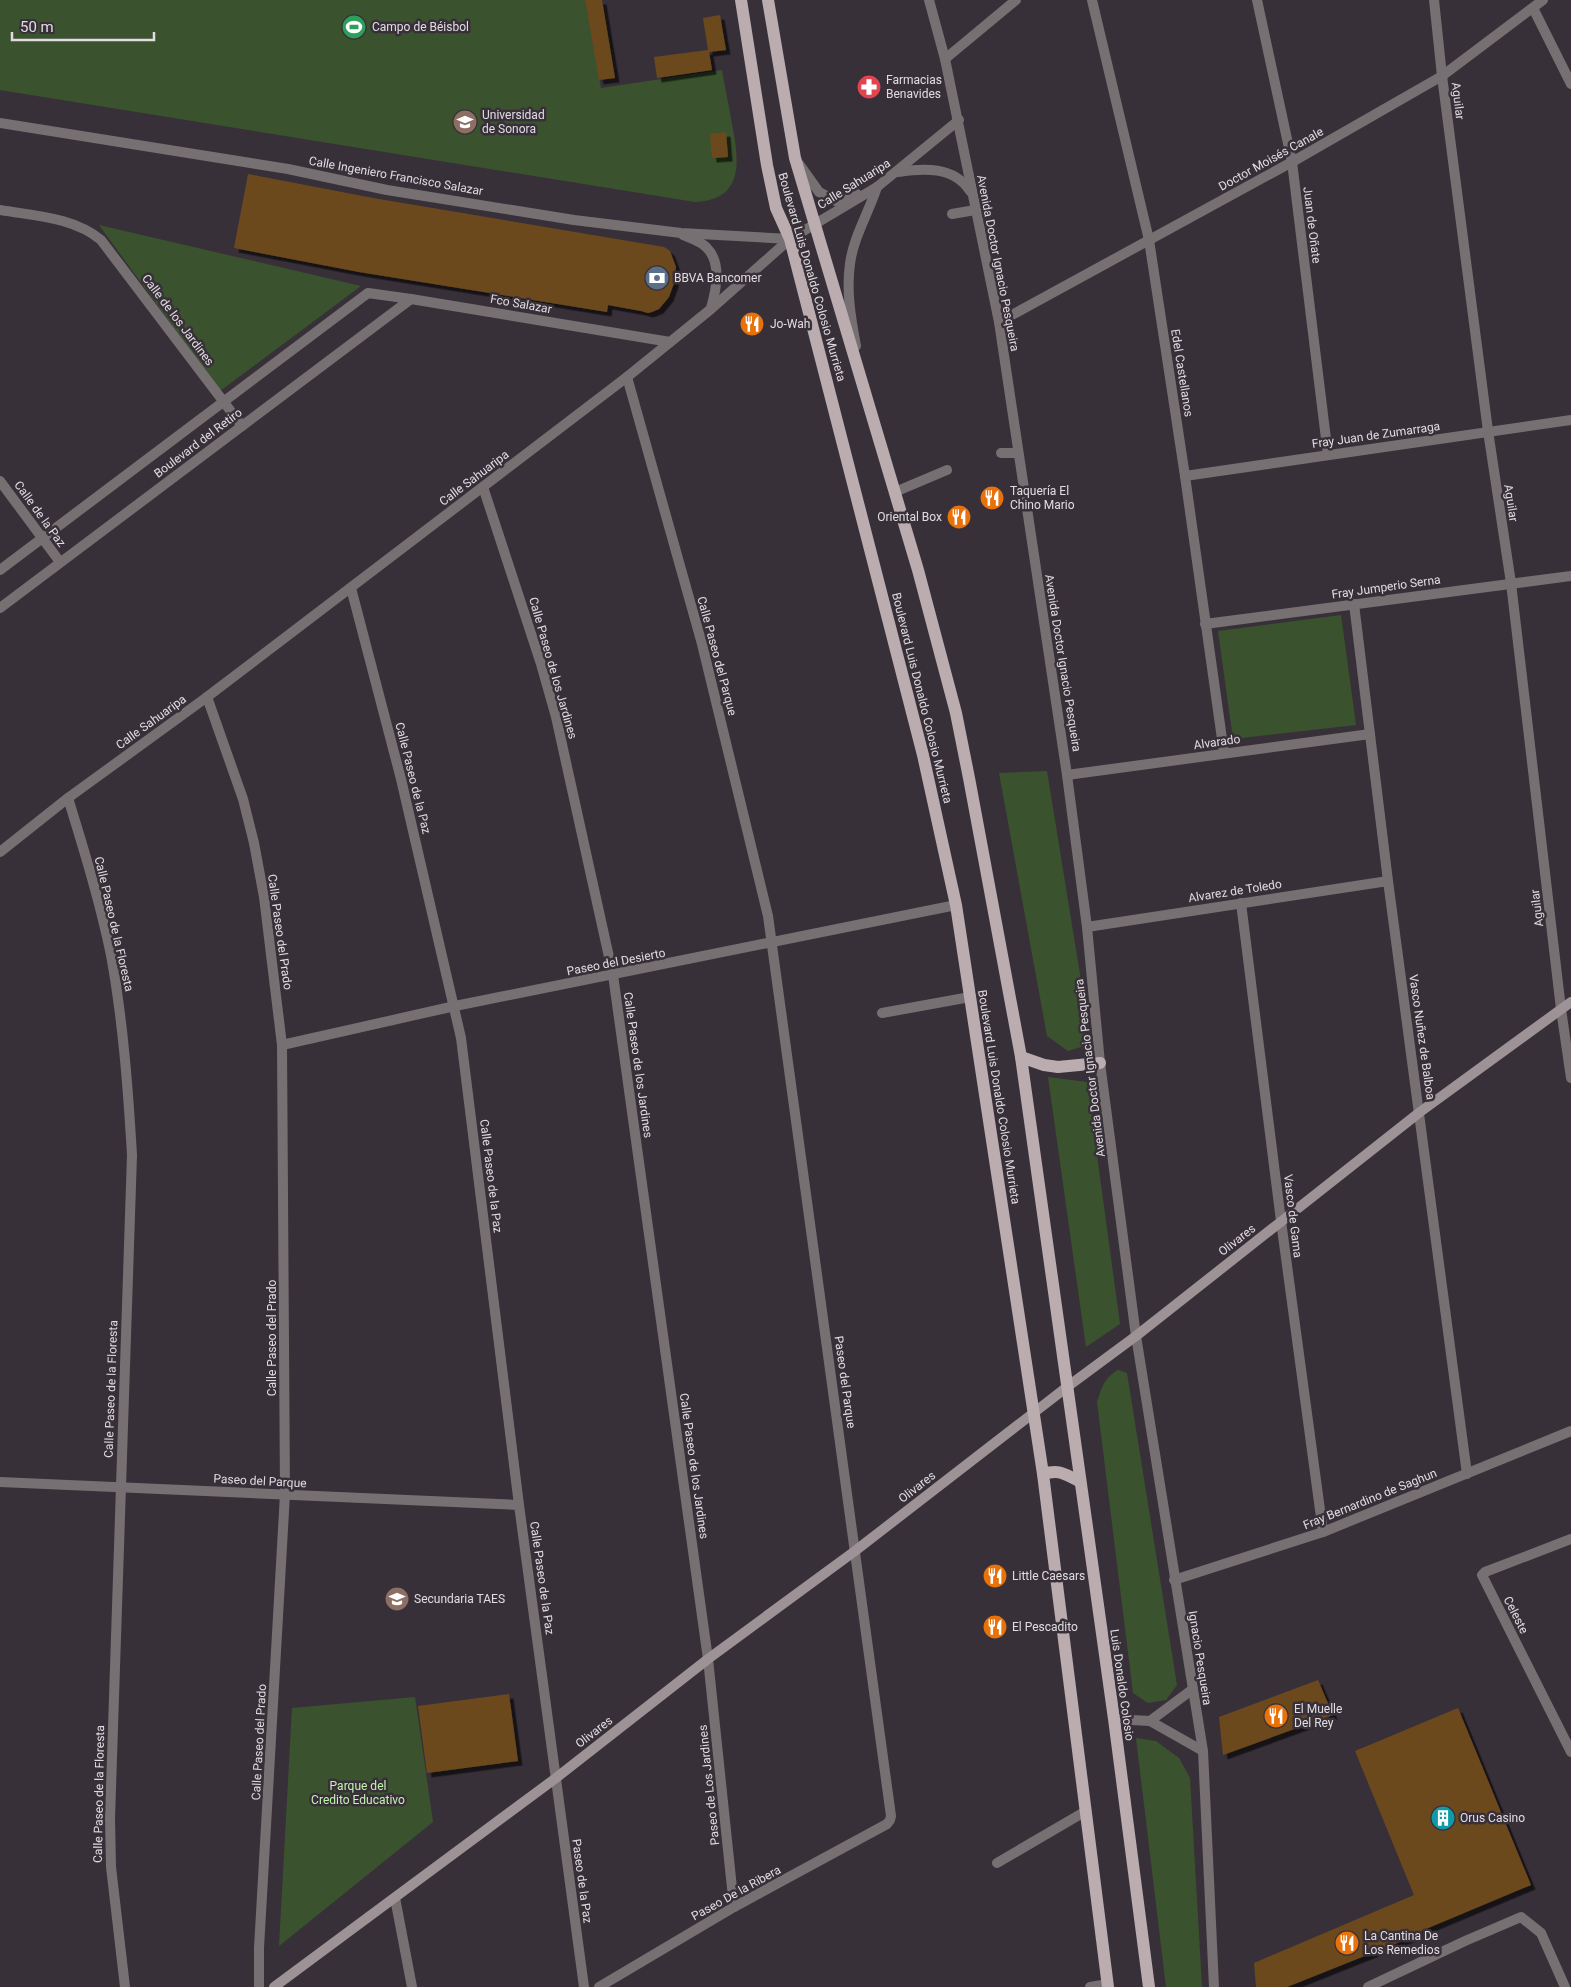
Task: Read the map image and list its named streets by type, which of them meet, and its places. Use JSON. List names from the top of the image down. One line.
{"streets":{"main road":["Boulevard Luis Donaldo Colosio Murrieta","Olivares","Luis Donaldo Colosio"],"street":["Aguilar","Doctor Moisés Canale","Calle Ingeniero Francisco Salazar","Calle Sahuaripa","Juan de Oñate","Avenida Doctor Ignacio Pesqueira","Fco Salazar","Calle de los Jardines","Edel Castellanos","Fray Juan de Zumarraga","Boulevard del Retiro","Calle de la Paz","Fray Jumperio Serna","Calle Paseo del Parque","Calle Paseo de los Jardines","Alvarado","Calle Paseo de la Paz","Alvarez de Toledo","Calle Paseo de la Floresta","Calle Paseo del Prado","Paseo del Desierto","Vasco Nuñez de Balboa","Vasco de Gama","Paseo del Parque","Fray Bernardino de Saghun","Celeste","Ignacio Pesqueira","Paseo de Los Jardines","Paseo de la Paz","Paseo De la Ribera"]},"crossings":[["Aguilar","Doctor Moisés Canale"],["Aguilar","Fray Juan de Zumarraga"],["Aguilar","Fray Jumperio Serna"],["Aguilar","Olivares"],["Doctor Moisés Canale","Juan de Oñate"],["Doctor Moisés Canale","Avenida Doctor Ignacio Pesqueira"],["Doctor Moisés Canale","Edel Castellanos"],["Calle Ingeniero Francisco Salazar","Calle Sahuaripa"],["Calle Ingeniero Francisco Salazar","Boulevard Luis Donaldo Colosio Murrieta"],["Calle Sahuaripa","Avenida Doctor Ignacio Pesqueira"],["Calle Sahuaripa","Boulevard Luis Donaldo Colosio Murrieta"],["Calle Sahuaripa","Fco Salazar"],["Calle Sahuaripa","Calle Paseo del Parque"],["Calle Sahuaripa","Calle Paseo de los Jardines"],["Calle Sahuaripa","Calle Paseo de la Paz"],["Calle Sahuaripa","Calle Paseo de la Floresta"],["Calle Sahuaripa","Calle Paseo del Prado"],["Juan de Oñate","Fray Juan de Zumarraga"],["Avenida Doctor Ignacio Pesqueira","Alvarado"],["Avenida Doctor Ignacio Pesqueira","Alvarez de Toledo"],["Avenida Doctor Ignacio Pesqueira","Olivares"],["Avenida Doctor Ignacio Pesqueira","Ignacio Pesqueira"],["Boulevard Luis Donaldo Colosio Murrieta","Paseo del Desierto"],["Boulevard Luis Donaldo Colosio Murrieta","Olivares"],["Boulevard Luis Donaldo Colosio Murrieta","Luis Donaldo Colosio"],["Fco Salazar","Boulevard del Retiro"],["Calle de los Jardines","Boulevard del Retiro"],["Edel Castellanos","Fray Juan de Zumarraga"],["Edel Castellanos","Fray Jumperio Serna"],["Edel Castellanos","Alvarado"],["Boulevard del Retiro","Calle de la Paz"],["Fray Jumperio Serna","Vasco Nuñez de Balboa"],["Calle Paseo del Parque","Paseo del Desierto"],["Calle Paseo del Parque","Paseo del Parque"],["Calle Paseo de los Jardines","Paseo del Desierto"],["Calle Paseo de los Jardines","Olivares"],["Calle Paseo de los Jardines","Paseo de Los Jardines"],["Alvarado","Vasco Nuñez de Balboa"],["Calle Paseo de la Paz","Paseo del Desierto"],["Calle Paseo de la Paz","Olivares"],["Calle Paseo de la Paz","Paseo del Parque"],["Calle Paseo de la Paz","Paseo de la Paz"],["Alvarez de Toledo","Vasco Nuñez de Balboa"],["Alvarez de Toledo","Vasco de Gama"],["Calle Paseo de la Floresta","Paseo del Parque"],["Calle Paseo del Prado","Paseo del Desierto"],["Calle Paseo del Prado","Paseo del Parque"],["Paseo del Desierto","Paseo del Parque"],["Vasco Nuñez de Balboa","Olivares"],["Vasco Nuñez de Balboa","Fray Bernardino de Saghun"],["Vasco de Gama","Olivares"],["Vasco de Gama","Fray Bernardino de Saghun"],["Olivares","Paseo del Parque"],["Olivares","Ignacio Pesqueira"],["Olivares","Luis Donaldo Colosio"],["Olivares","Paseo de Los Jardines"],["Olivares","Paseo de la Paz"],["Paseo del Parque","Paseo De la Ribera"],["Fray Bernardino de Saghun","Ignacio Pesqueira"],["Paseo de Los Jardines","Paseo De la Ribera"]],"parks":["Parque del Credito Educativo"],"places":{"sports":["Campo de Béisbol"],"pharmacy":["Farmacias Benavides"],"school or university":["Universidad de Sonora","Secundaria TAES"],"bank":["BBVA Bancomer"],"restaurant":["Jo-Wah","Taquería El Chino Mario","Oriental Box","Little Caesars","El Pescadito","El Muelle Del Rey","La Cantina De Los Remedios"],"building":["Orus Casino"]},"scale_bar":"50 m"}
